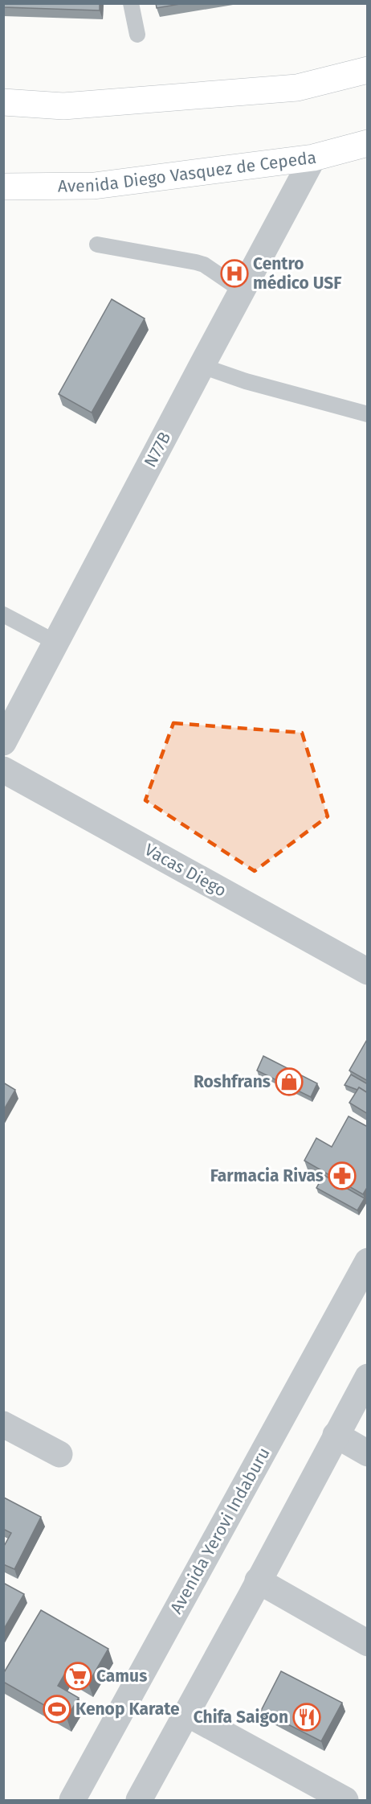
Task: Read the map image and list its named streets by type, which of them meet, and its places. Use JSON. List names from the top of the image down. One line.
{"streets":{"main road":["Avenida Diego Vasquez de Cepeda"],"street":["N77B","Vacas Diego","Avenida Yerovi Indaburu"]},"crossings":[["Avenida Diego Vasquez de Cepeda","N77B"]],"places":{"hospital":["Centro médico USF"],"shop":["Roshfrans"],"pharmacy":["Farmacia Rivas"],"supermarket":["Camus"],"sports":["Kenop Karate"],"restaurant":["Chifa Saigon"]}}
